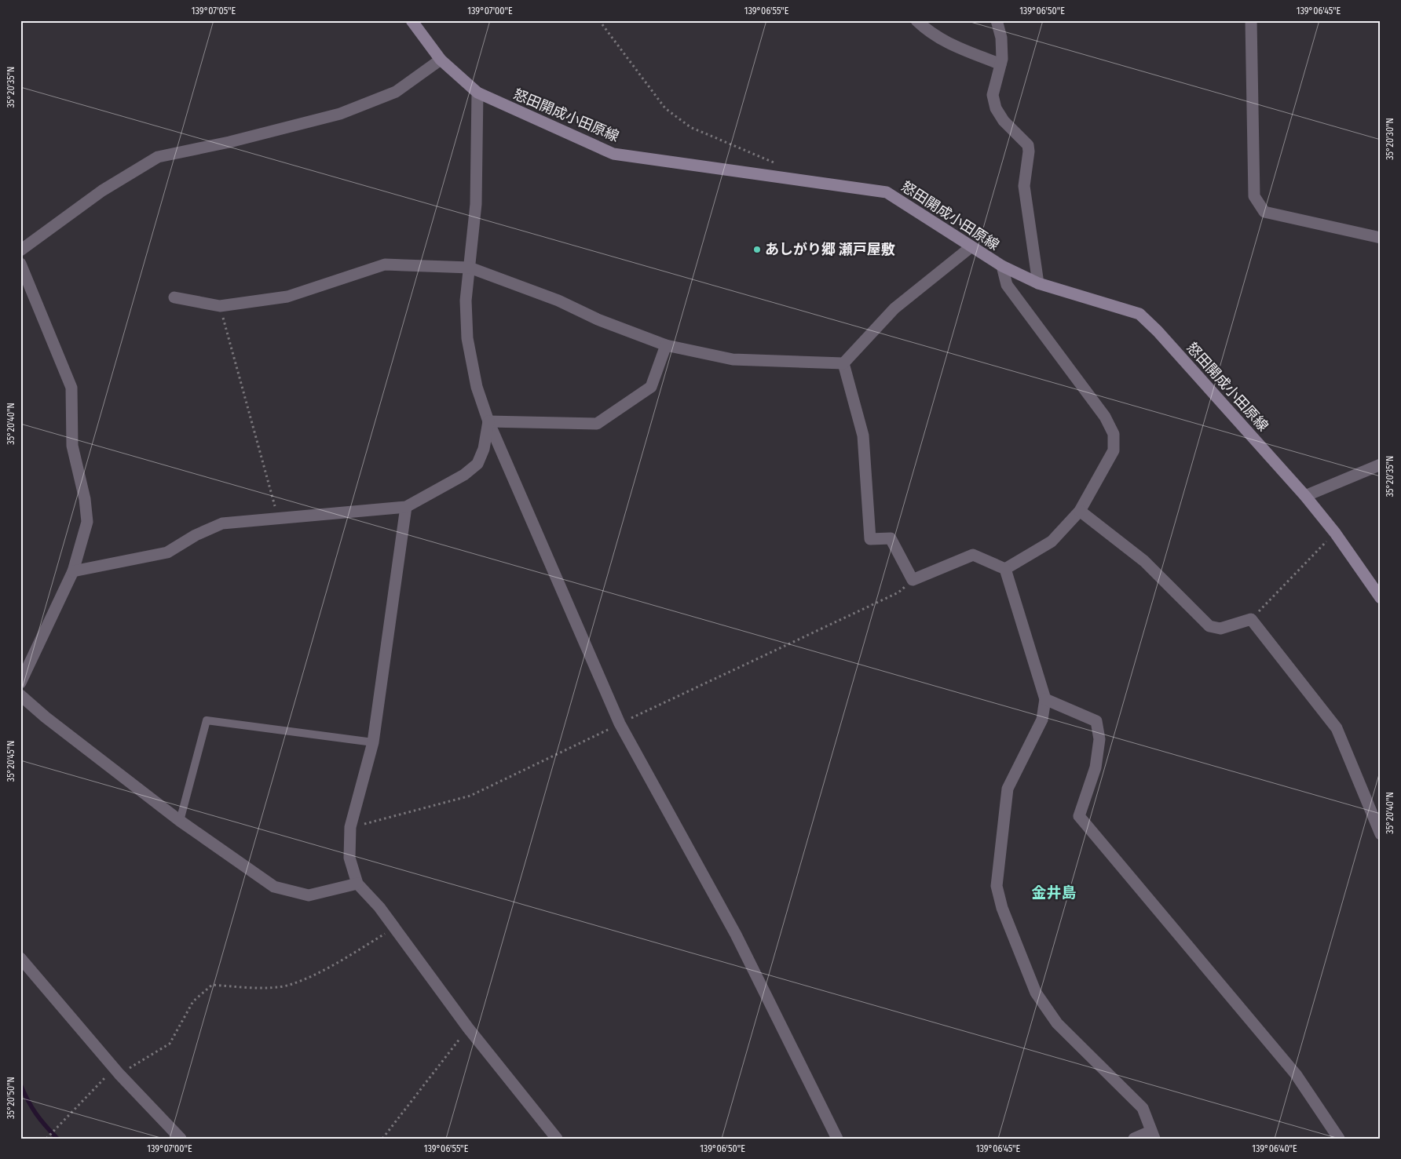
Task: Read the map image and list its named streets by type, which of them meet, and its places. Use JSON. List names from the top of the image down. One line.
{"streets":{"main road":["怒田開成小田原線"]},"districts":["金井島"],"places":["あしがり郷 瀬戸屋敷"],"coordinates":["139°07'05\"E","139°07'00\"E","139°06'55\"E","139°06'50\"E","139°06'45\"E","35°20'35\"N","35°20'30\"N","35°20'40\"N","35°20'45\"N","35°20'50\"N","139°06'40\"E"]}
